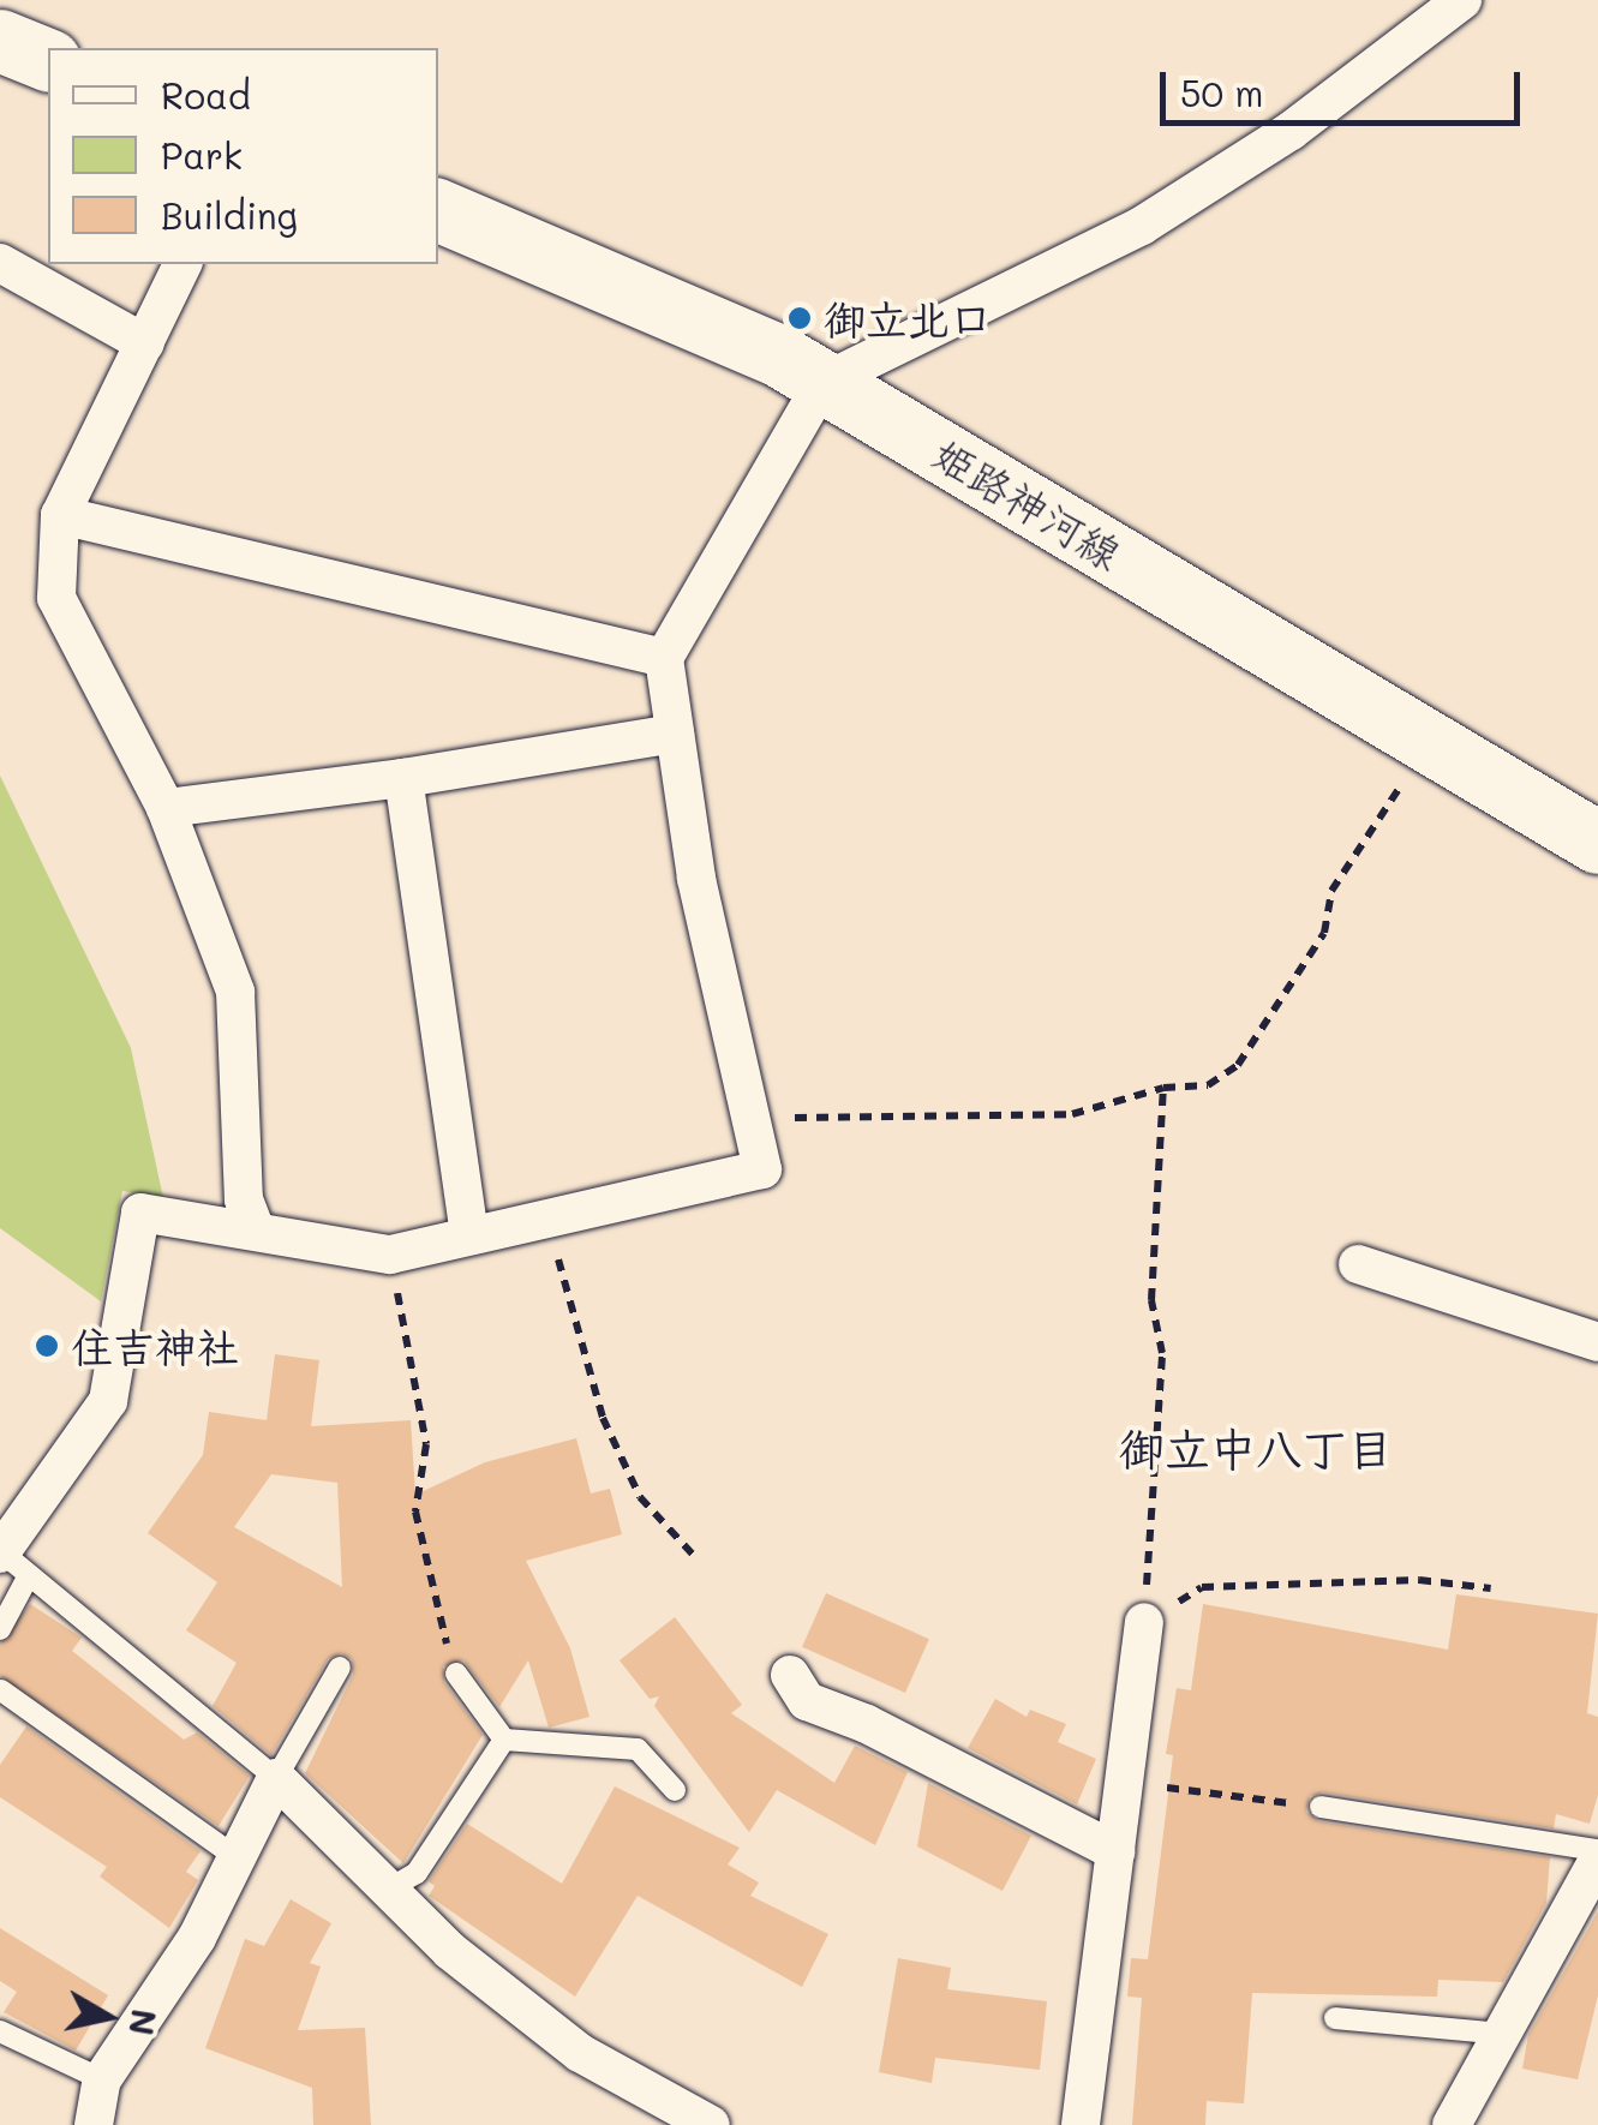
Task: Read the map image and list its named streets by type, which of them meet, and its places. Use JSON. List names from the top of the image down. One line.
{"streets":{"main road":["姫路神河線"]},"districts":["御立中八丁目"],"places":["御立北口","住吉神社"],"legend":["Road","Park","Building"],"scale_bar":"50 m","north":"right"}
